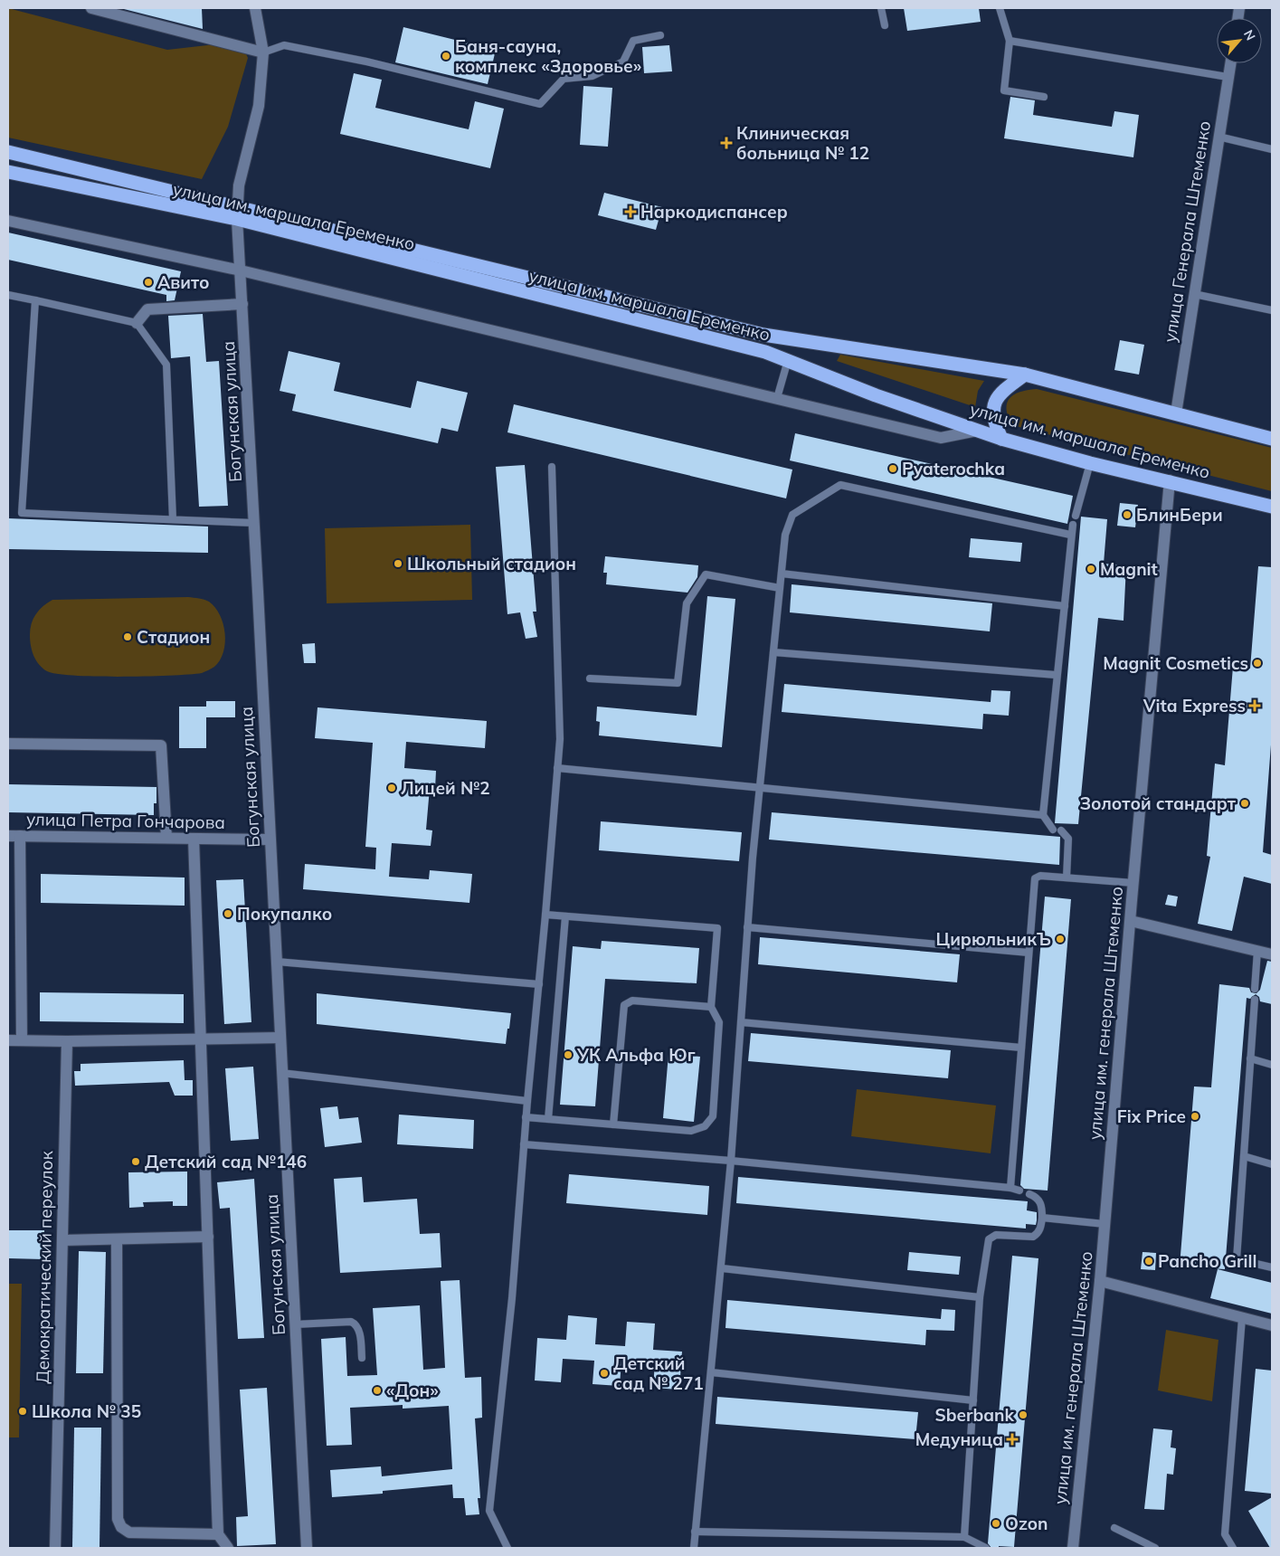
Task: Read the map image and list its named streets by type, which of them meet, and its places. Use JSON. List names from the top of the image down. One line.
{"streets":{"highway":["улица им. маршала Еременко"],"street":["улица Генерала Штеменко","Богунская улица","улица Петра Гончарова","улица им. генерала Штеменко","Демократический переулок"]},"crossings":[["улица им. маршала Еременко","улица Генерала Штеменко"],["улица им. маршала Еременко","Богунская улица"],["улица им. маршала Еременко","улица им. генерала Штеменко"],["Богунская улица","улица Петра Гончарова"]],"places":{"other":["Баня-сауна, комплекс «Здоровье»","Авито","Pyaterochka","БлинБери","Школьный стадион","Magnit","Стадион","Magnit Cosmetics","Лицей №2","Золотой стандарт","Покупалко","ЦирюльникЪ","УК Альфа Юг","Fix Price","Детский сад №146","Pancho Grill","Детский сад № 271","«Дон»","Школа № 35","Sberbank","Ozon"],"health":["Клиническая больница № 12","Наркодиспансер","Vita Express","Медуница"]},"north":"top right"}
